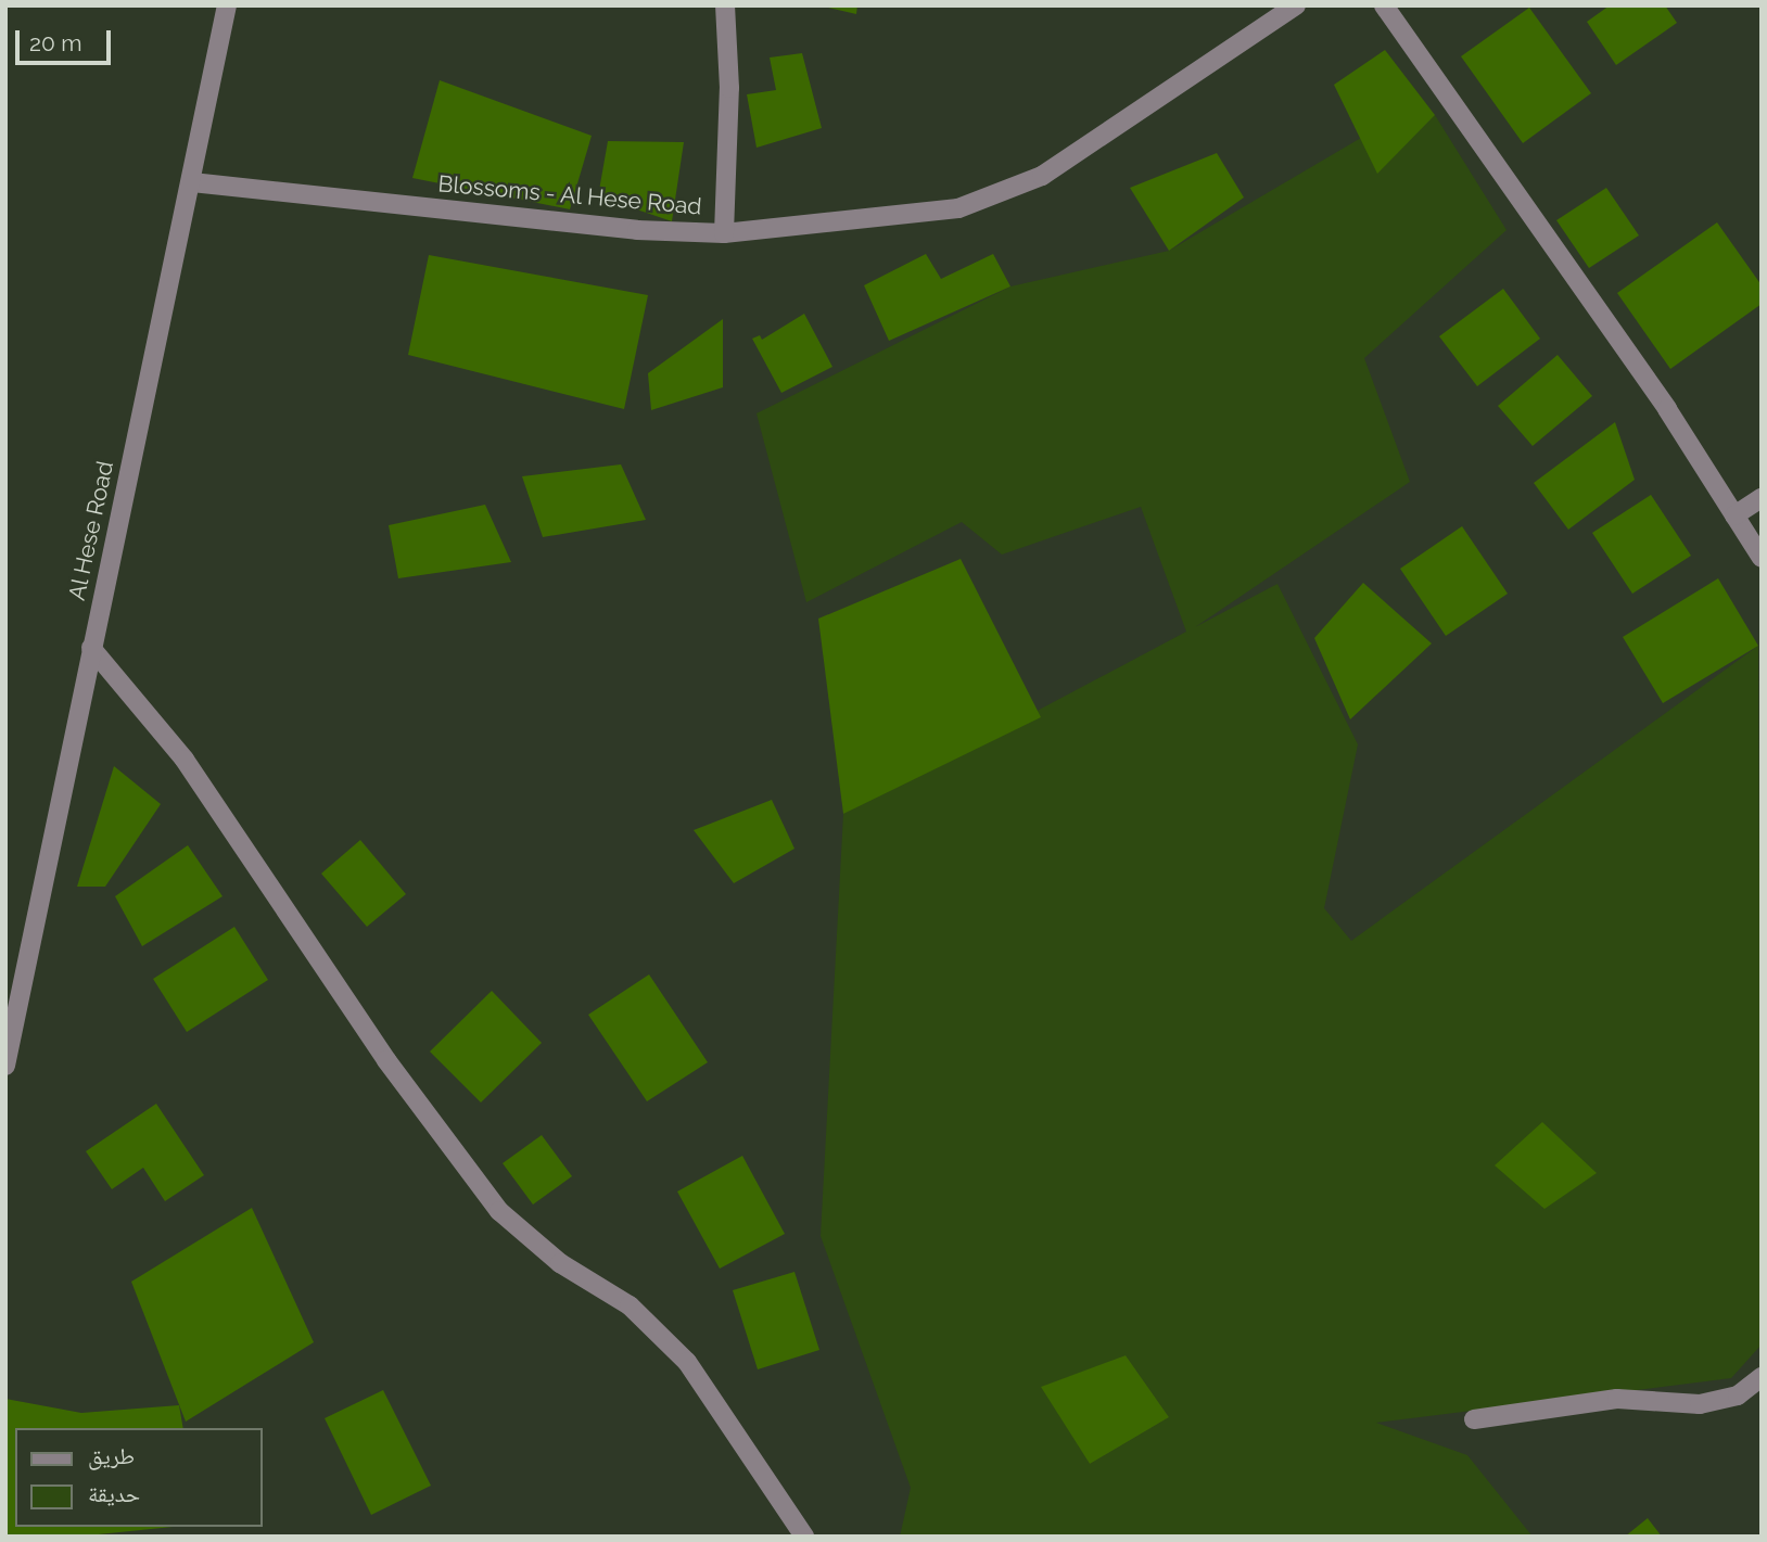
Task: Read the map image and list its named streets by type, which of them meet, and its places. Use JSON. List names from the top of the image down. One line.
{"streets":{"street":["Blossoms - Al Hese Road","Al Hese Road"]},"crossings":[["Blossoms - Al Hese Road","Al Hese Road"]],"legend":["طريق","حديقة"],"scale_bar":"20 m"}
